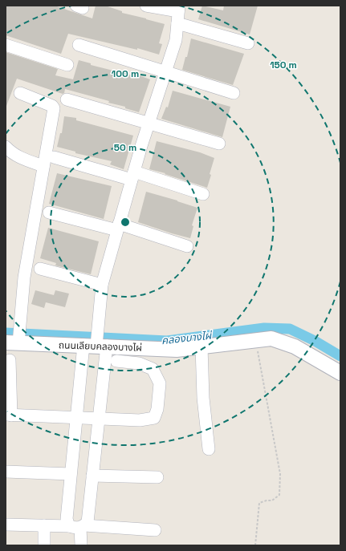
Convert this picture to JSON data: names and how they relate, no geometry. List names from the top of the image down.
{
  "streets": {
    "street": ["ถนนเลียบคลองบางไผ่"]
  },
  "water": ["คลองบางไผ่"],
  "rings": ["150 m", "100 m", "50 m"]
}
